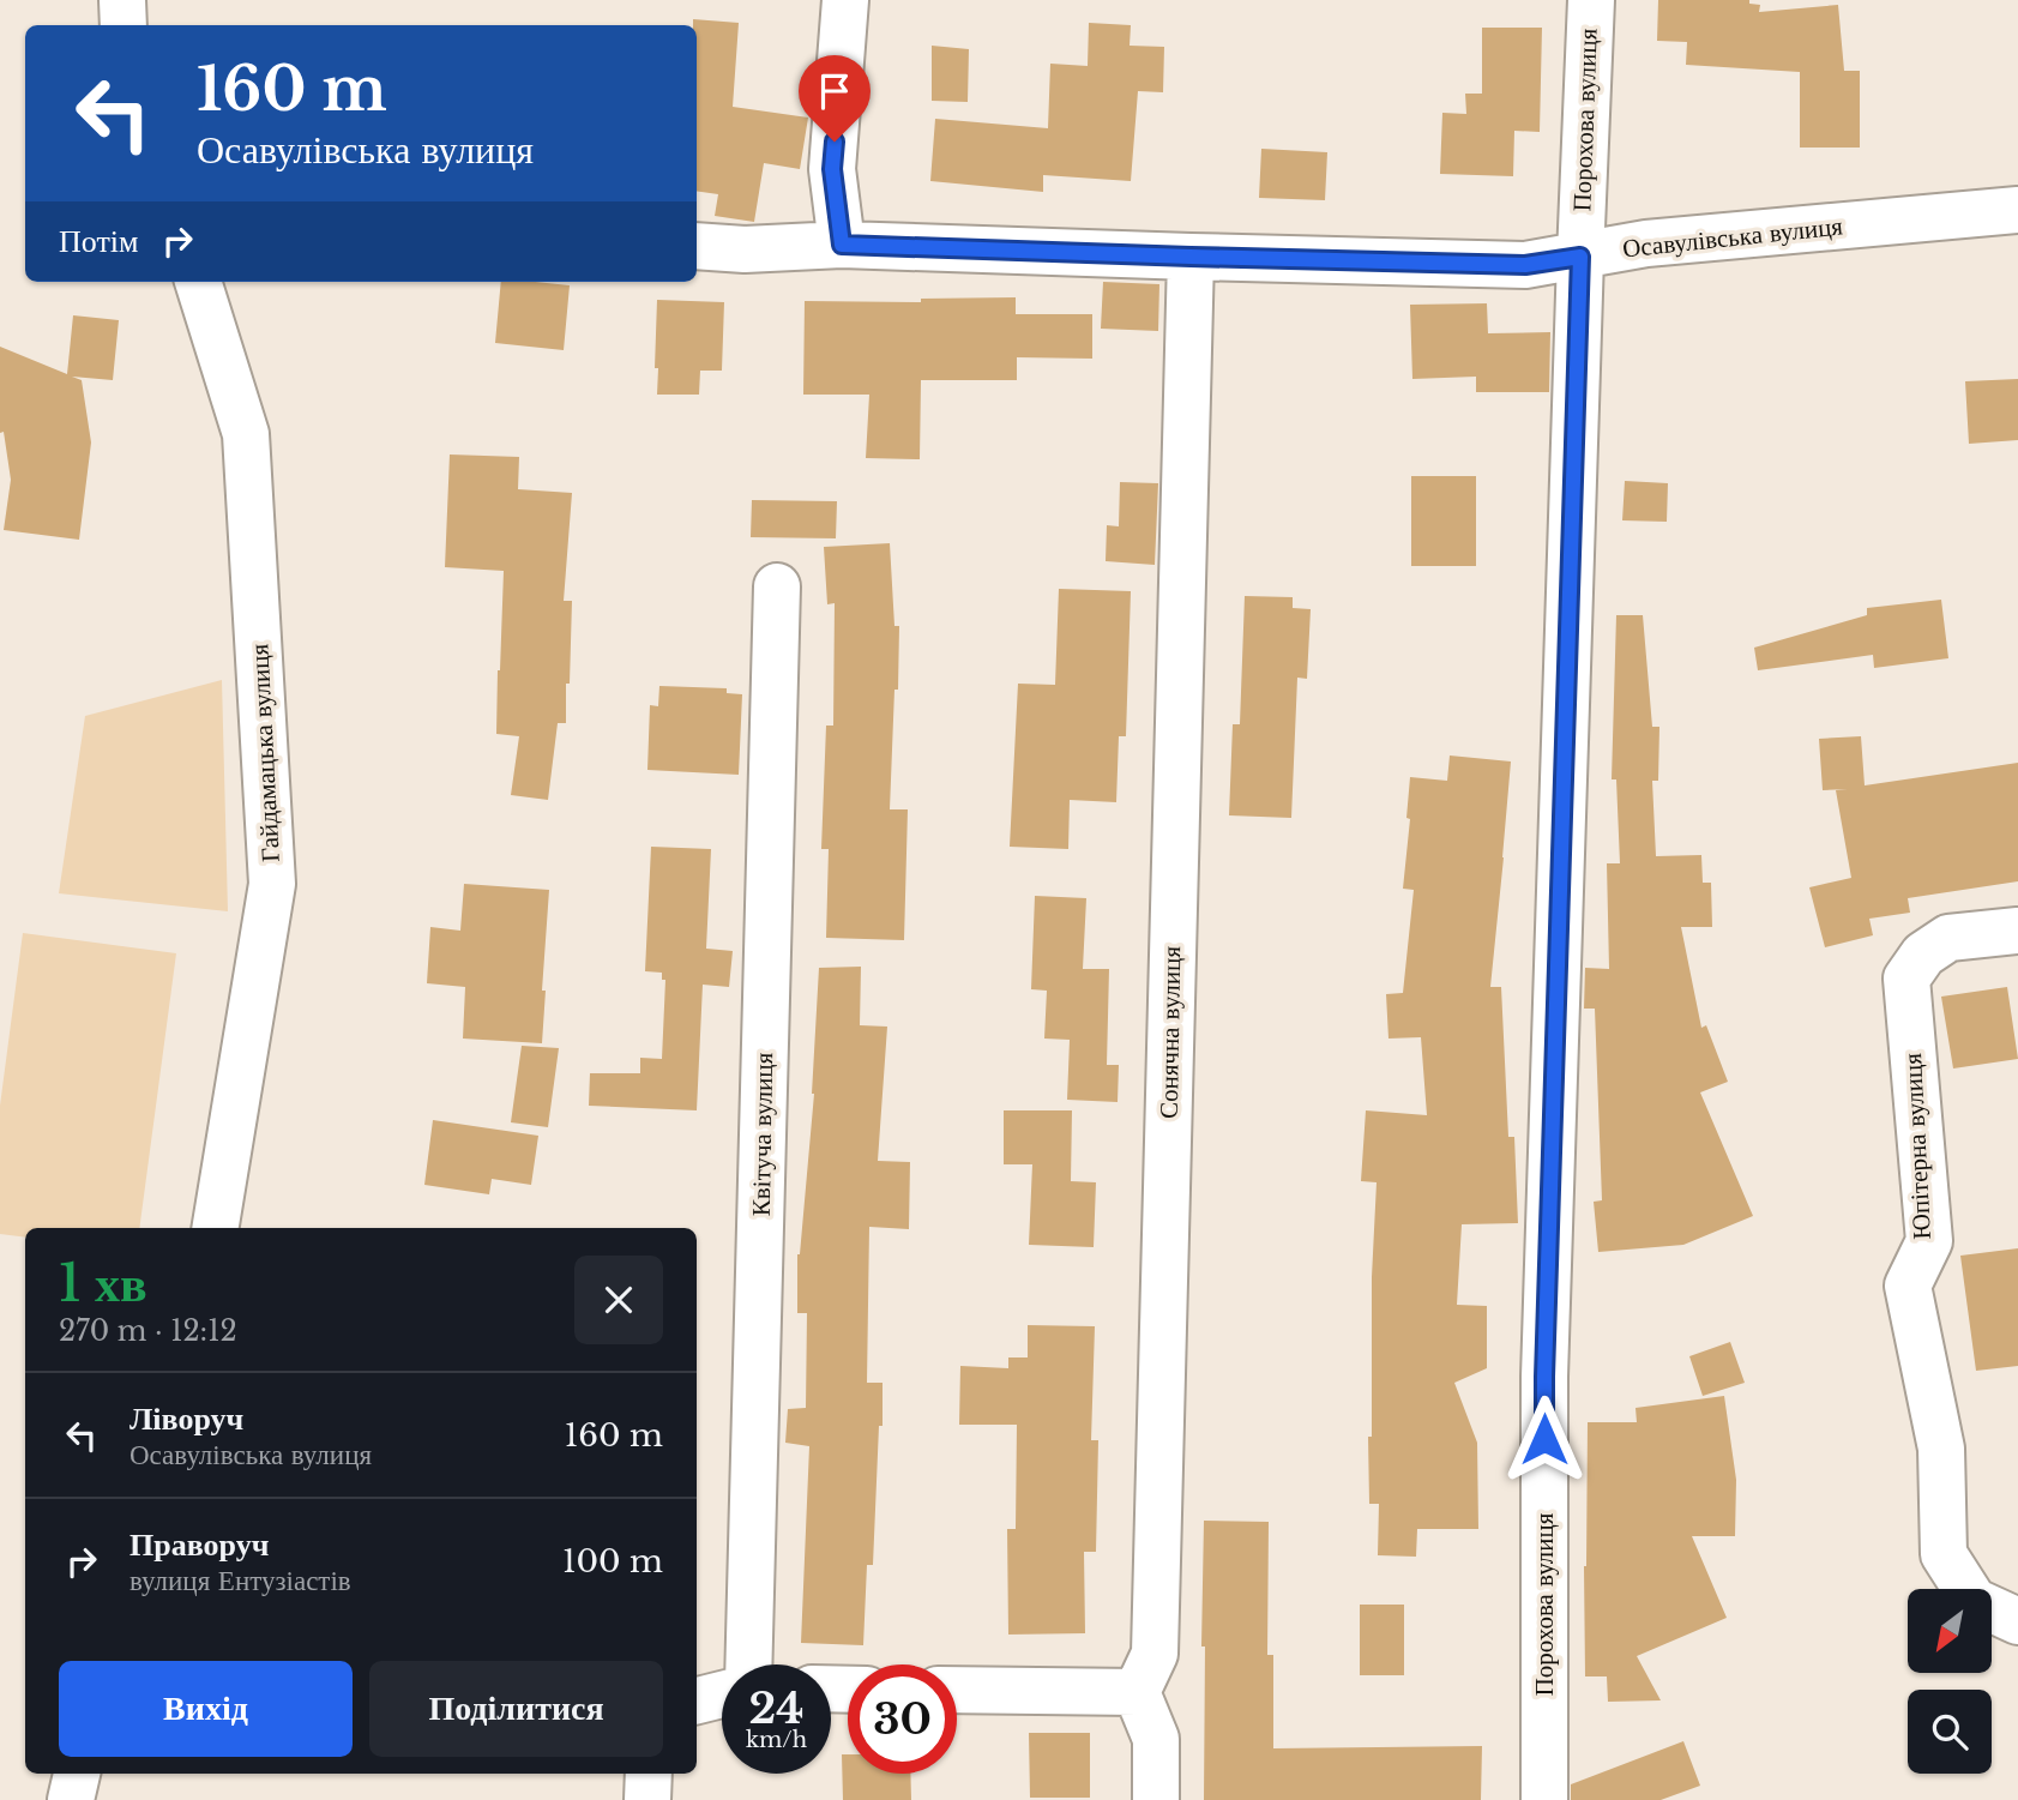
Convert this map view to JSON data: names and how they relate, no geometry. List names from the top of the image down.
{
  "streets": {
    "street": [
      "Порохова вулиця",
      "Осавулівська вулиця",
      "Гайдамацька вулиця",
      "Сонячна вулиця",
      "Квітуча вулиця",
      "Юпітерна вулиця"
    ]
  },
  "crossings": [
    ["Порохова вулиця", "Осавулівська вулиця"],
    ["Осавулівська вулиця", "Сонячна вулиця"]
  ],
  "north": "bottom left",
  "page": {
    "turn": ["160 m", "Осавулівська вулиця"],
    "then": "Потім",
    "heading": ["1 хв", "270 m · 12:12"],
    "list": [
      {
        "name": "Ліворуч",
        "note": "Осавулівська вулиця",
        "value": "160 m"
      },
      {
        "name": "Праворуч",
        "note": "вулиця Ентузіастів",
        "value": "100 m"
      }
    ],
    "buttons": ["Вихід", "Поділитися"],
    "speed": "24 km/h",
    "limit": "30"
  }
}
